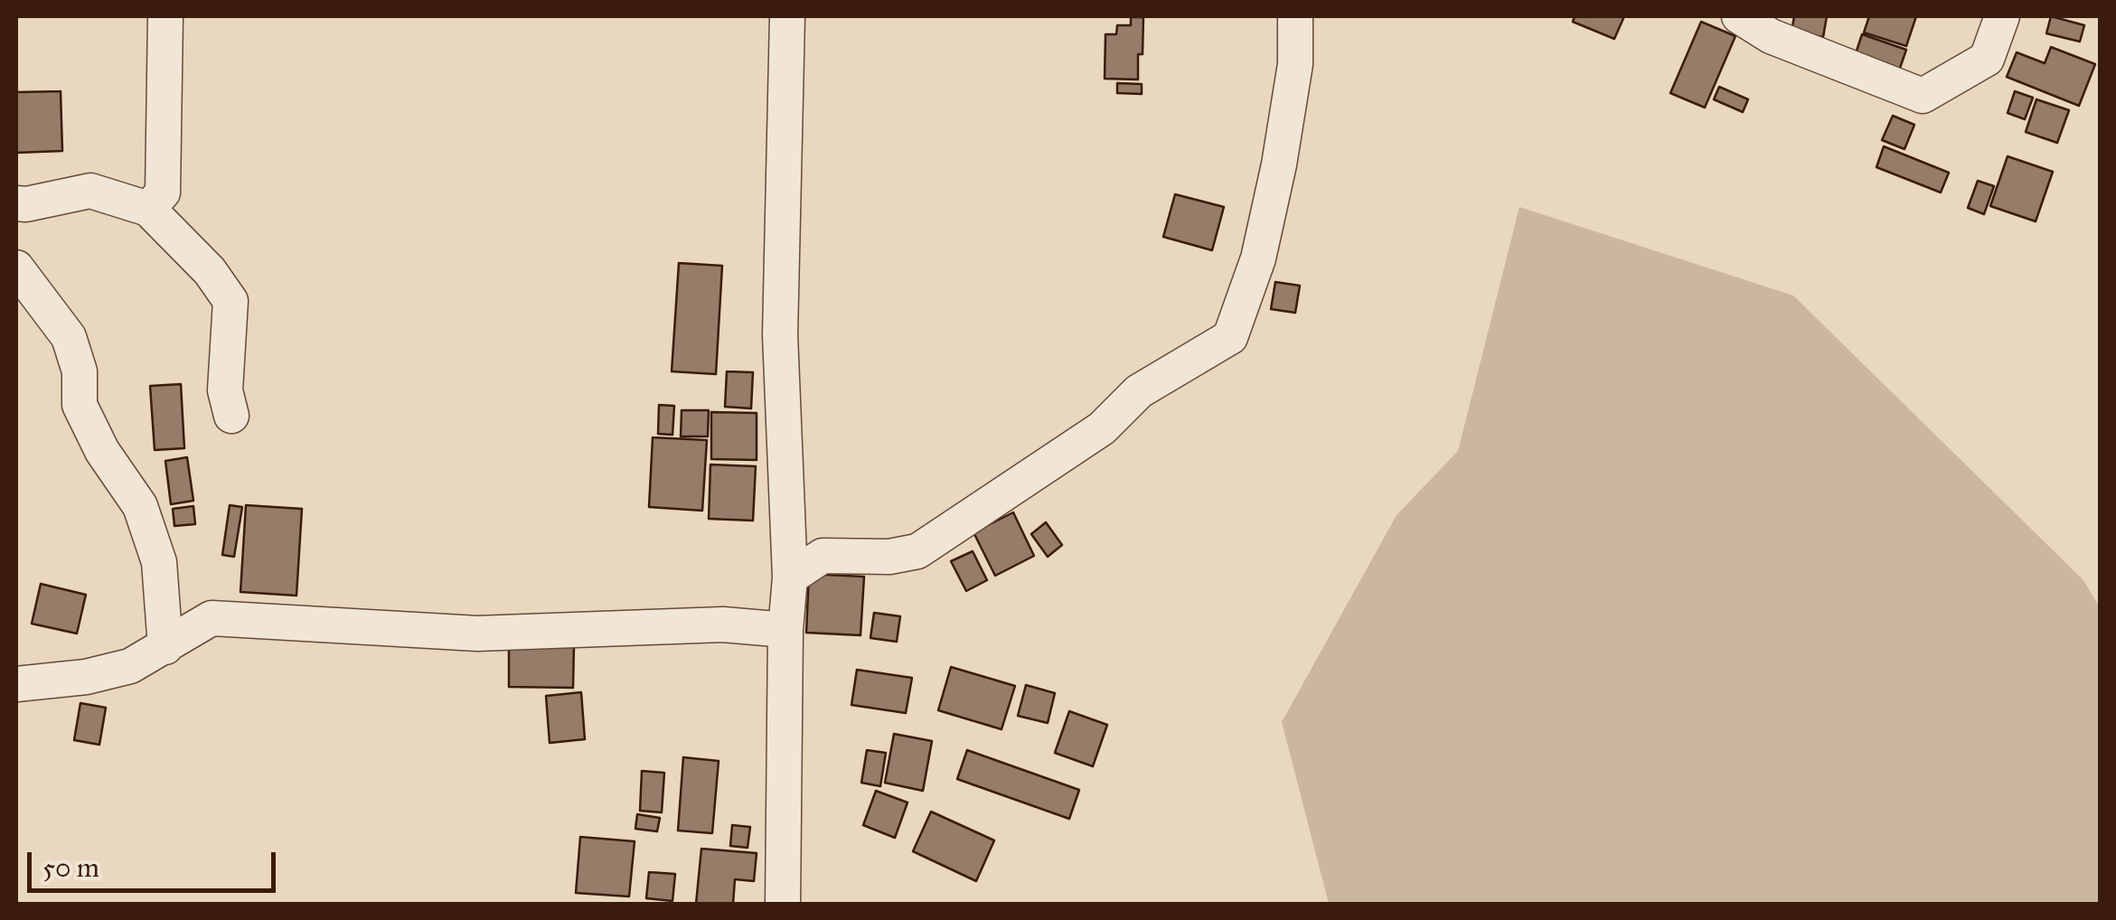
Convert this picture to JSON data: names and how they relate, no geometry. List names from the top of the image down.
{
  "scale_bar": "50 m"
}
